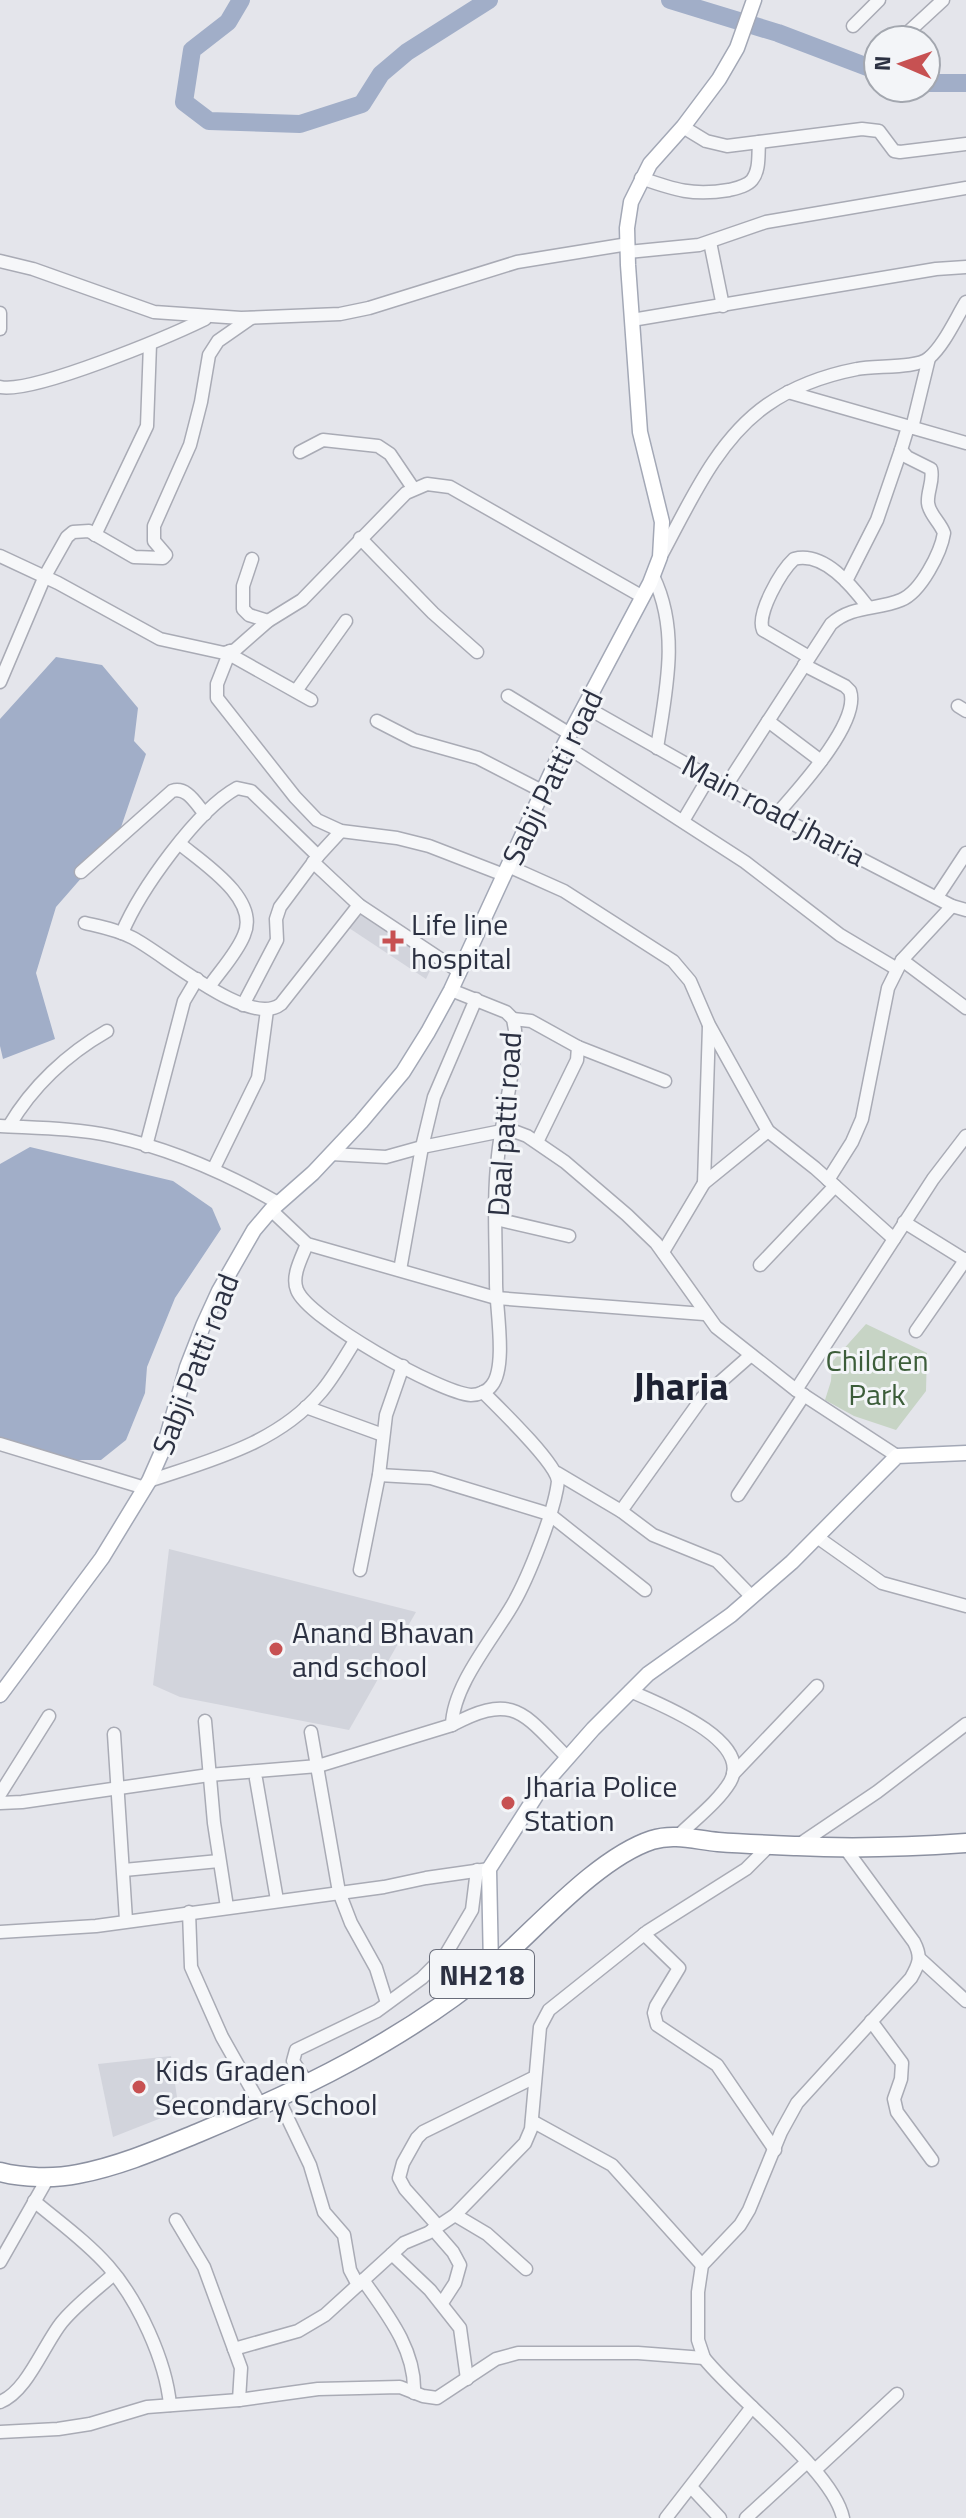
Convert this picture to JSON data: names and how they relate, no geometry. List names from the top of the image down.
{
  "streets": {
    "highway": ["NH218"],
    "main road": ["Sabji Patti road"],
    "street": ["Main road jharia", "Daal patti road"]
  },
  "crossings": [
    ["Sabji Patti road", "Main road jharia"],
    ["Sabji Patti road", "Daal patti road"]
  ],
  "districts": ["Jharia"],
  "parks": ["Children Park"],
  "places": {
    "health": ["Life line hospital"],
    "other": ["Anand Bhavan and school", "Jharia Police Station", "Kids Graden Secondary School"]
  },
  "north": "left"
}
